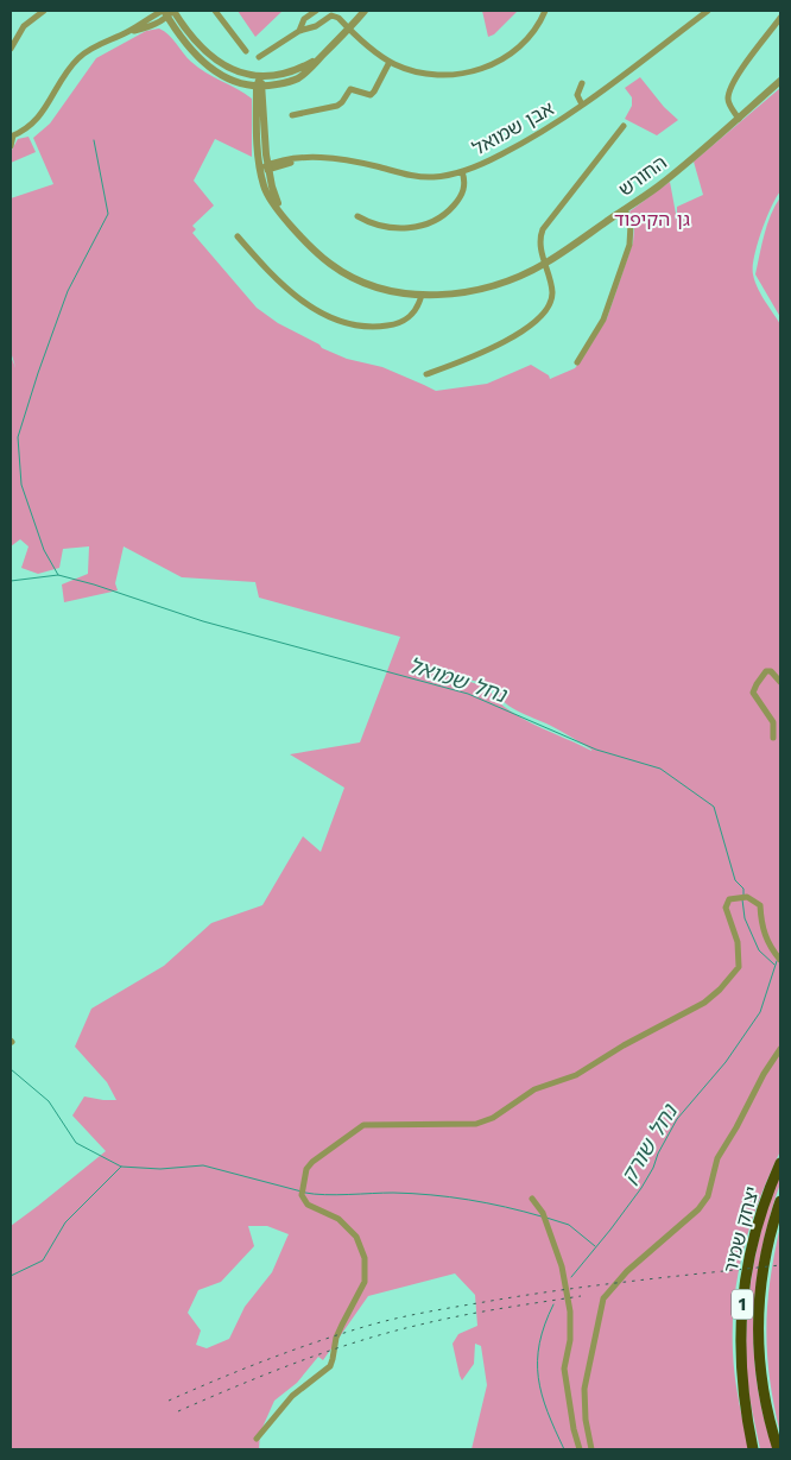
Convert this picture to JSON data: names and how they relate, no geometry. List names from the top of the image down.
{
  "streets": {
    "highway": ["יצחק שמיר", "1"],
    "street": ["אבן שמואל", "החורש"]
  },
  "crossings": [
    ["אבן שמואל", "החורש"]
  ],
  "water": ["נחל שמואל", "נחל שורק"],
  "parks": ["גן הקיפוד"]
}
